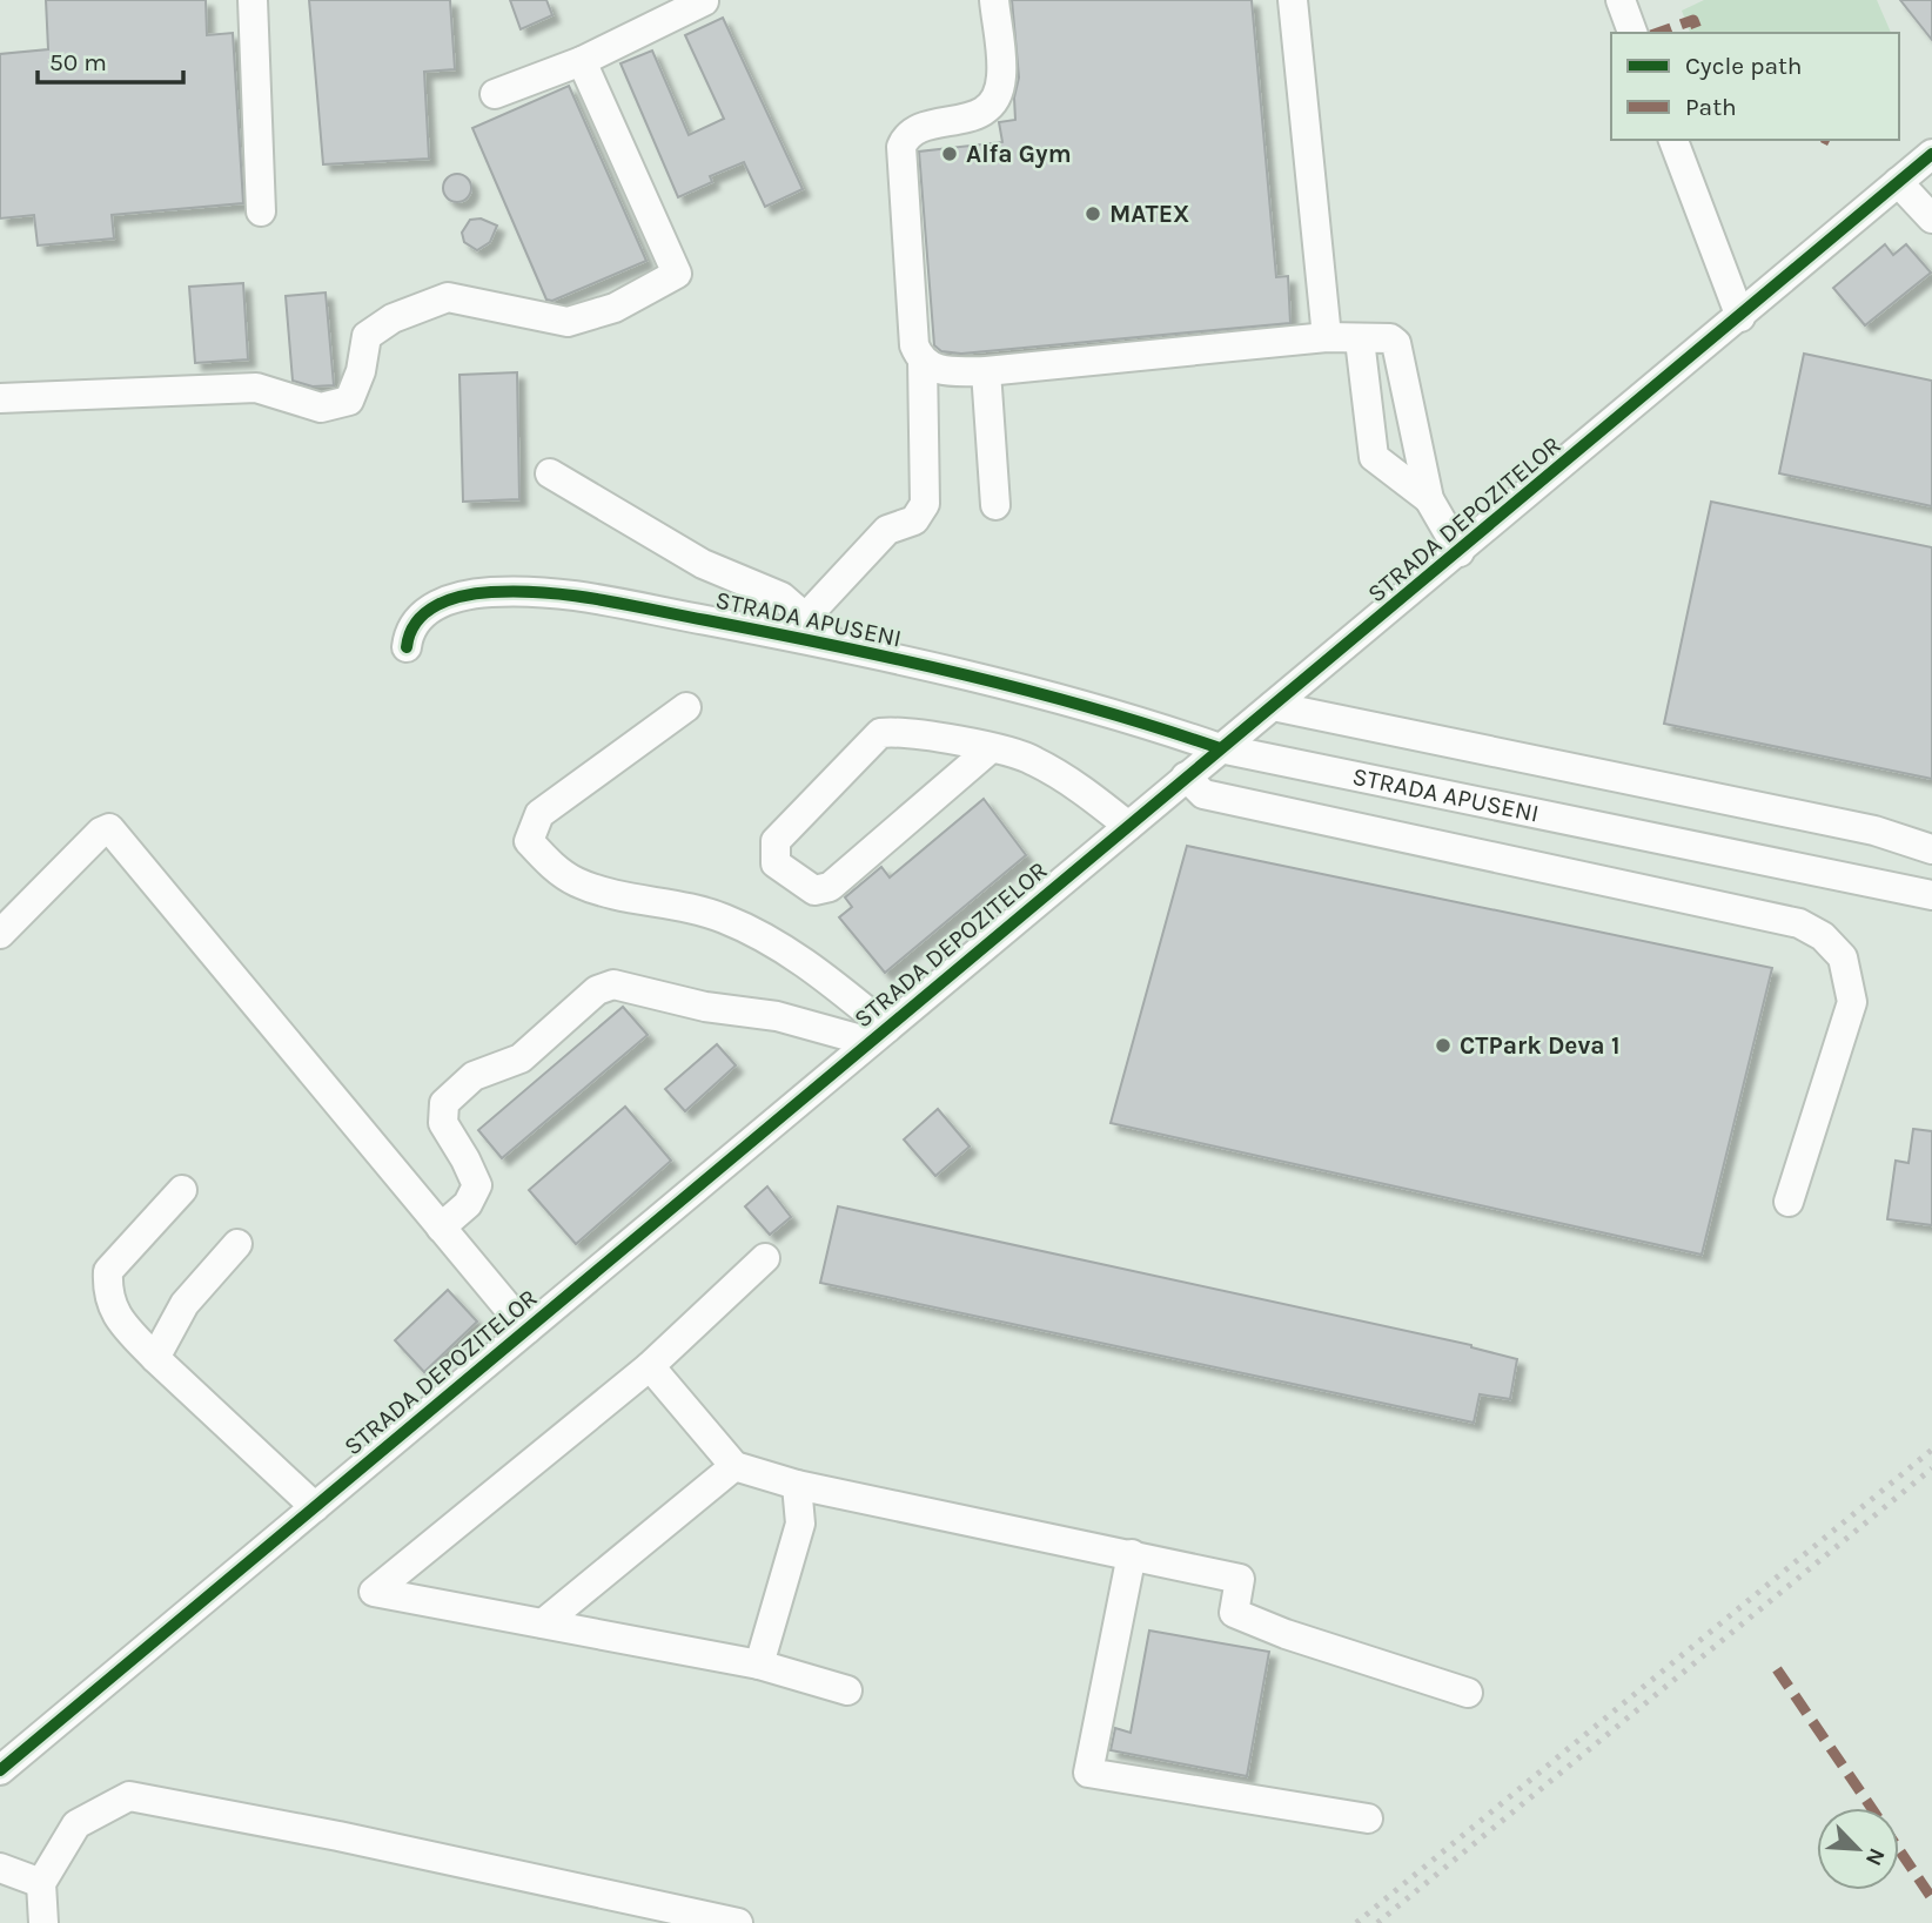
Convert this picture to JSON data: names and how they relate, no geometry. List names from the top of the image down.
{
  "streets": {
    "street": ["STRADA DEPOZITELOR", "STRADA APUSENI"]
  },
  "crossings": [
    ["STRADA DEPOZITELOR", "STRADA APUSENI"]
  ],
  "places": ["Alfa Gym", "MATEX", "CTPark Deva 1"],
  "legend": ["Cycle path", "Path"],
  "scale_bar": "50 m",
  "north": "bottom right"
}
